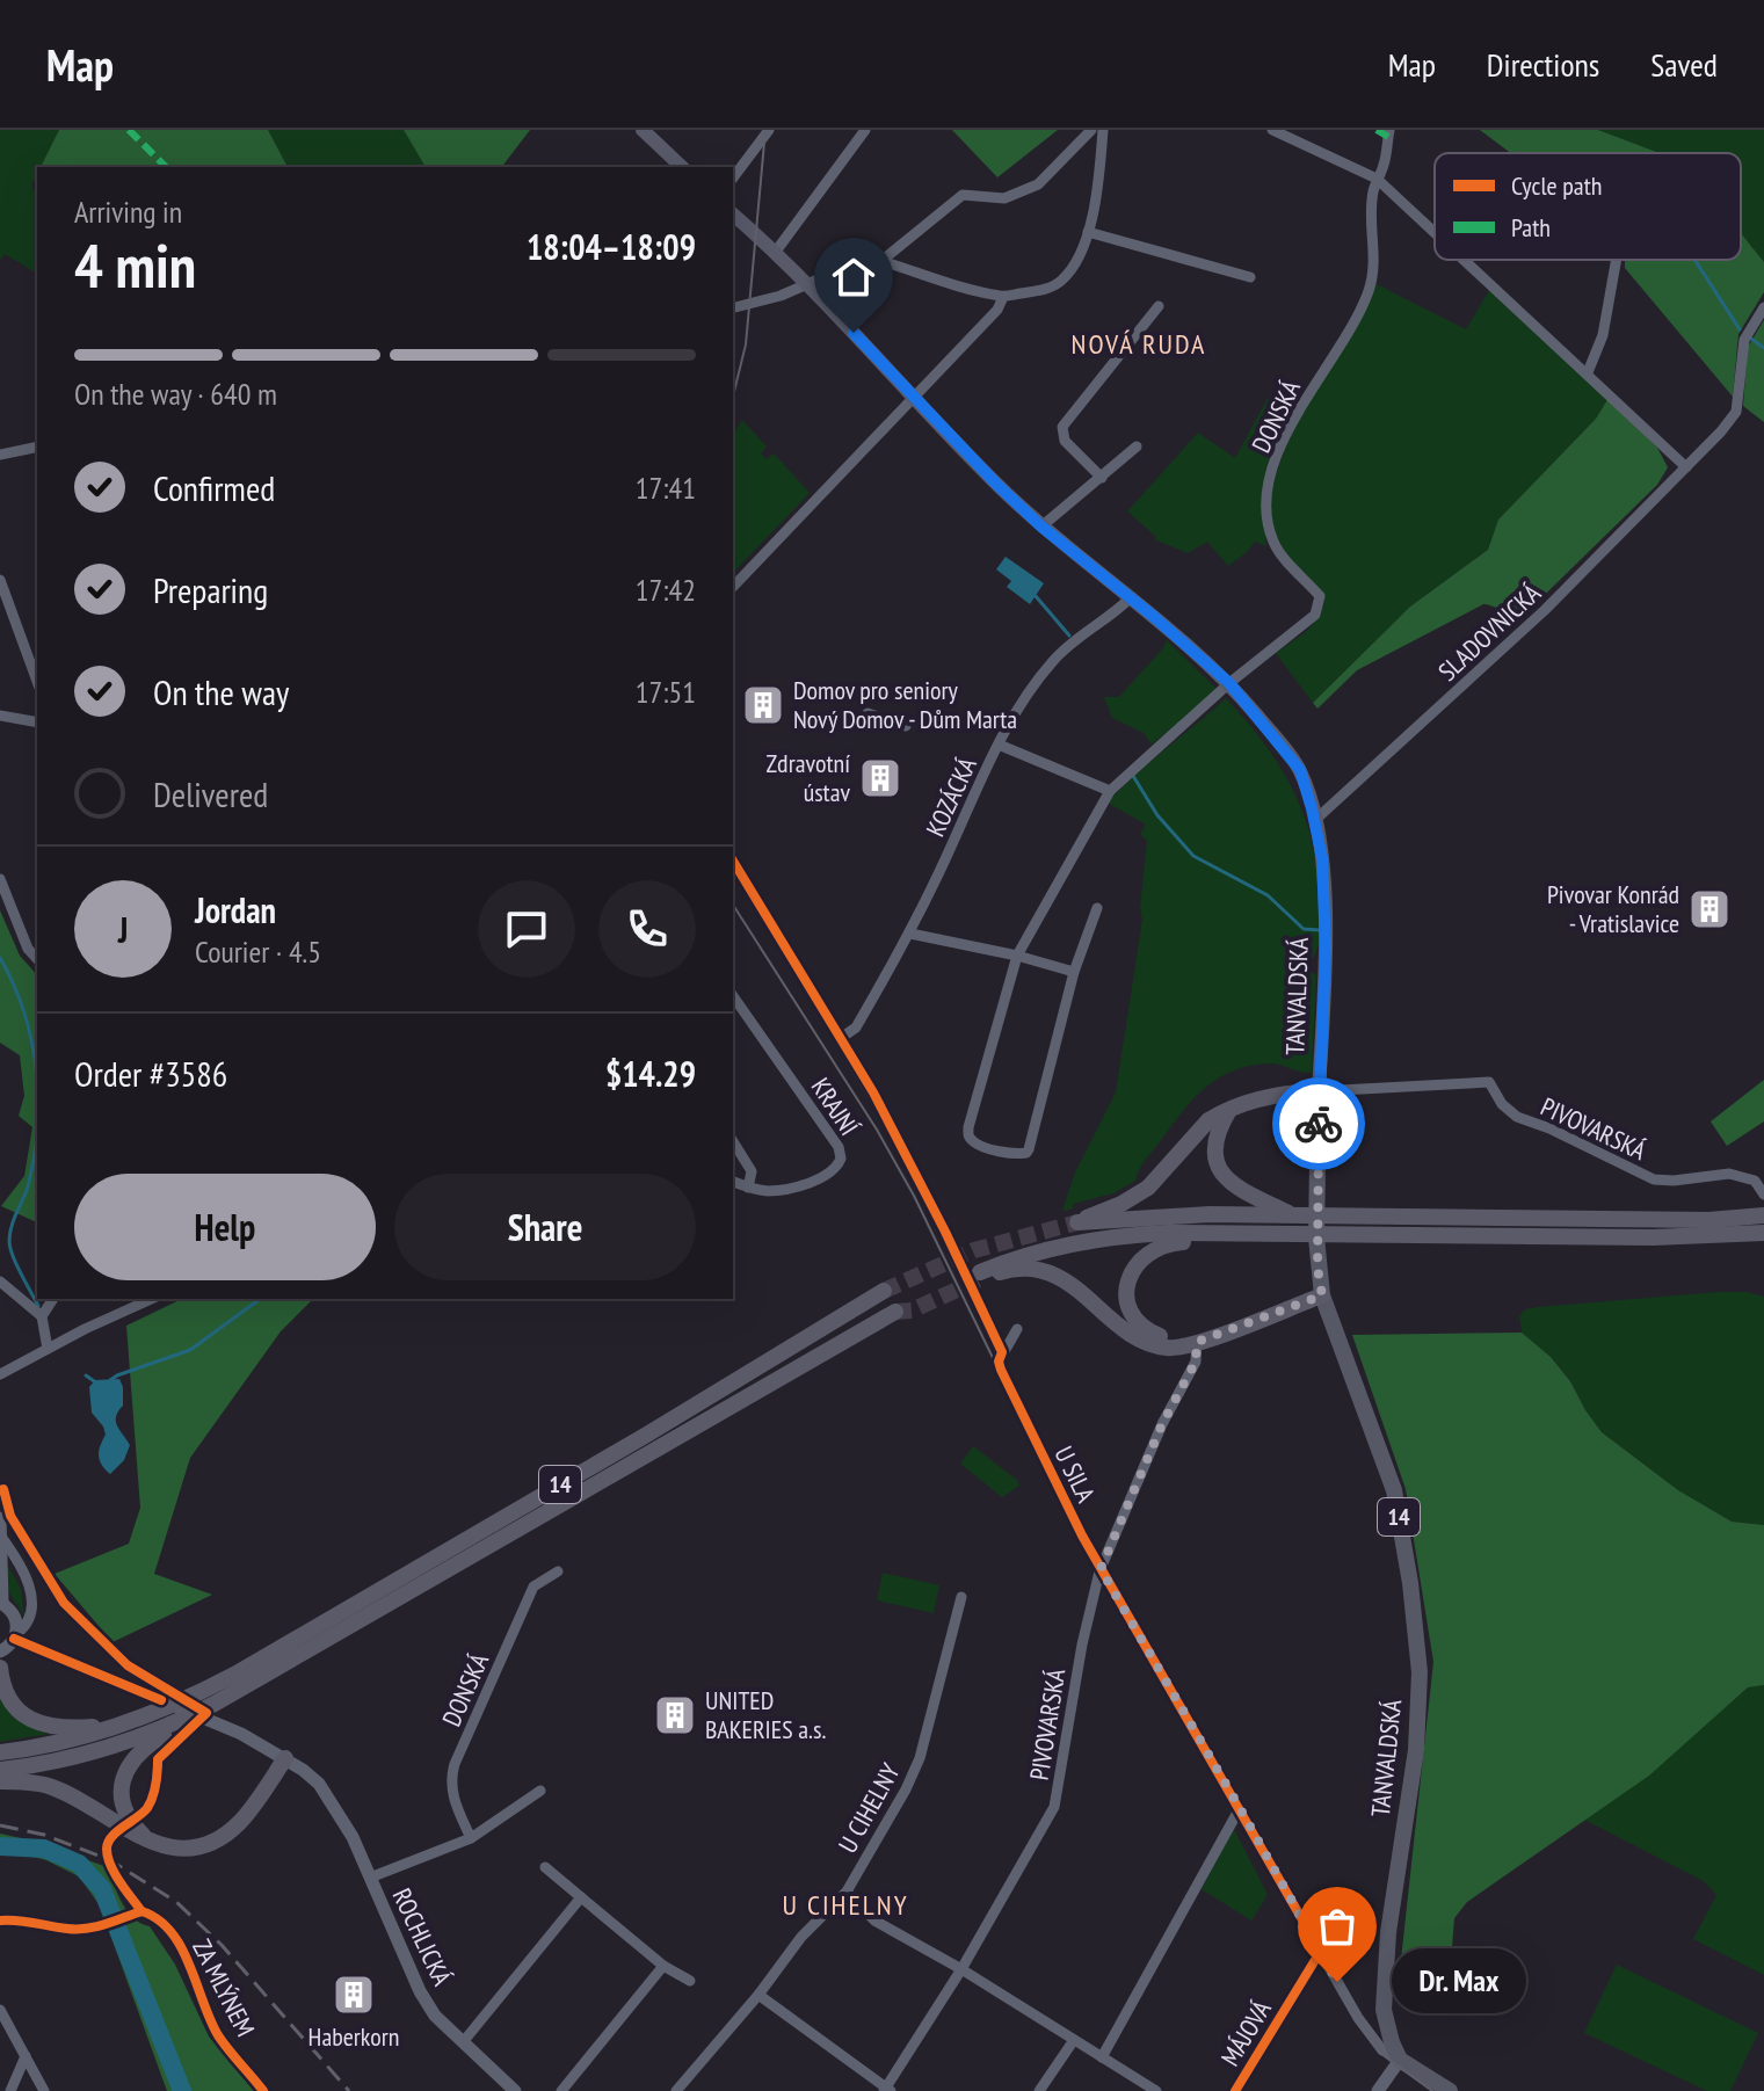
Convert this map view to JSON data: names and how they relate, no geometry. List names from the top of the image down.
{
  "streets": {
    "highway": ["14"],
    "main road": ["TANVALDSKÁ"],
    "street": [
      "DONSKÁ",
      "SLADOVNICKÁ",
      "KOZÁCKÁ",
      "KRAJNÍ",
      "PIVOVARSKÁ",
      "U SILA",
      "U CIHELNY",
      "ROCHLICKÁ",
      "ZA MLÝNEM",
      "MÁJOVÁ"
    ]
  },
  "crossings": [
    ["DONSKÁ", "TANVALDSKÁ"],
    ["DONSKÁ", "ROCHLICKÁ"],
    ["SLADOVNICKÁ", "TANVALDSKÁ"],
    ["KOZÁCKÁ", "TANVALDSKÁ"],
    ["TANVALDSKÁ", "PIVOVARSKÁ"],
    ["TANVALDSKÁ", "U SILA"],
    ["PIVOVARSKÁ", "U SILA"],
    ["U SILA", "MÁJOVÁ"]
  ],
  "districts": ["NOVÁ RUDA", "U CIHELNY"],
  "places": {
    "building": [
      "Domov pro seniory Nový Domov - Dům Marta",
      "Zdravotní ústav",
      "Pivovar Konrád - Vratislavice",
      "UNITED BAKERIES a.s.",
      "Haberkorn"
    ],
    "other": ["Dr. Max"]
  },
  "legend": ["Cycle path", "Path"],
  "page": {
    "header": "Map",
    "nav": ["Map", "Directions", "Saved"],
    "heading": ["4 min", "Arriving in", "18:04–18:09"],
    "panel": [
      "Jordan",
      "Courier · 4.5",
      "Order #3586",
      "$14.29"
    ],
    "bar": "On the way · 640 m",
    "list": [
      ["Confirmed", "17:41"],
      ["Preparing", "17:42"],
      ["On the way", "17:51"],
      "Delivered"
    ],
    "round": "J",
    "buttons": ["Help", "Share"],
    "bubble": "Dr. Max"
  }
}
